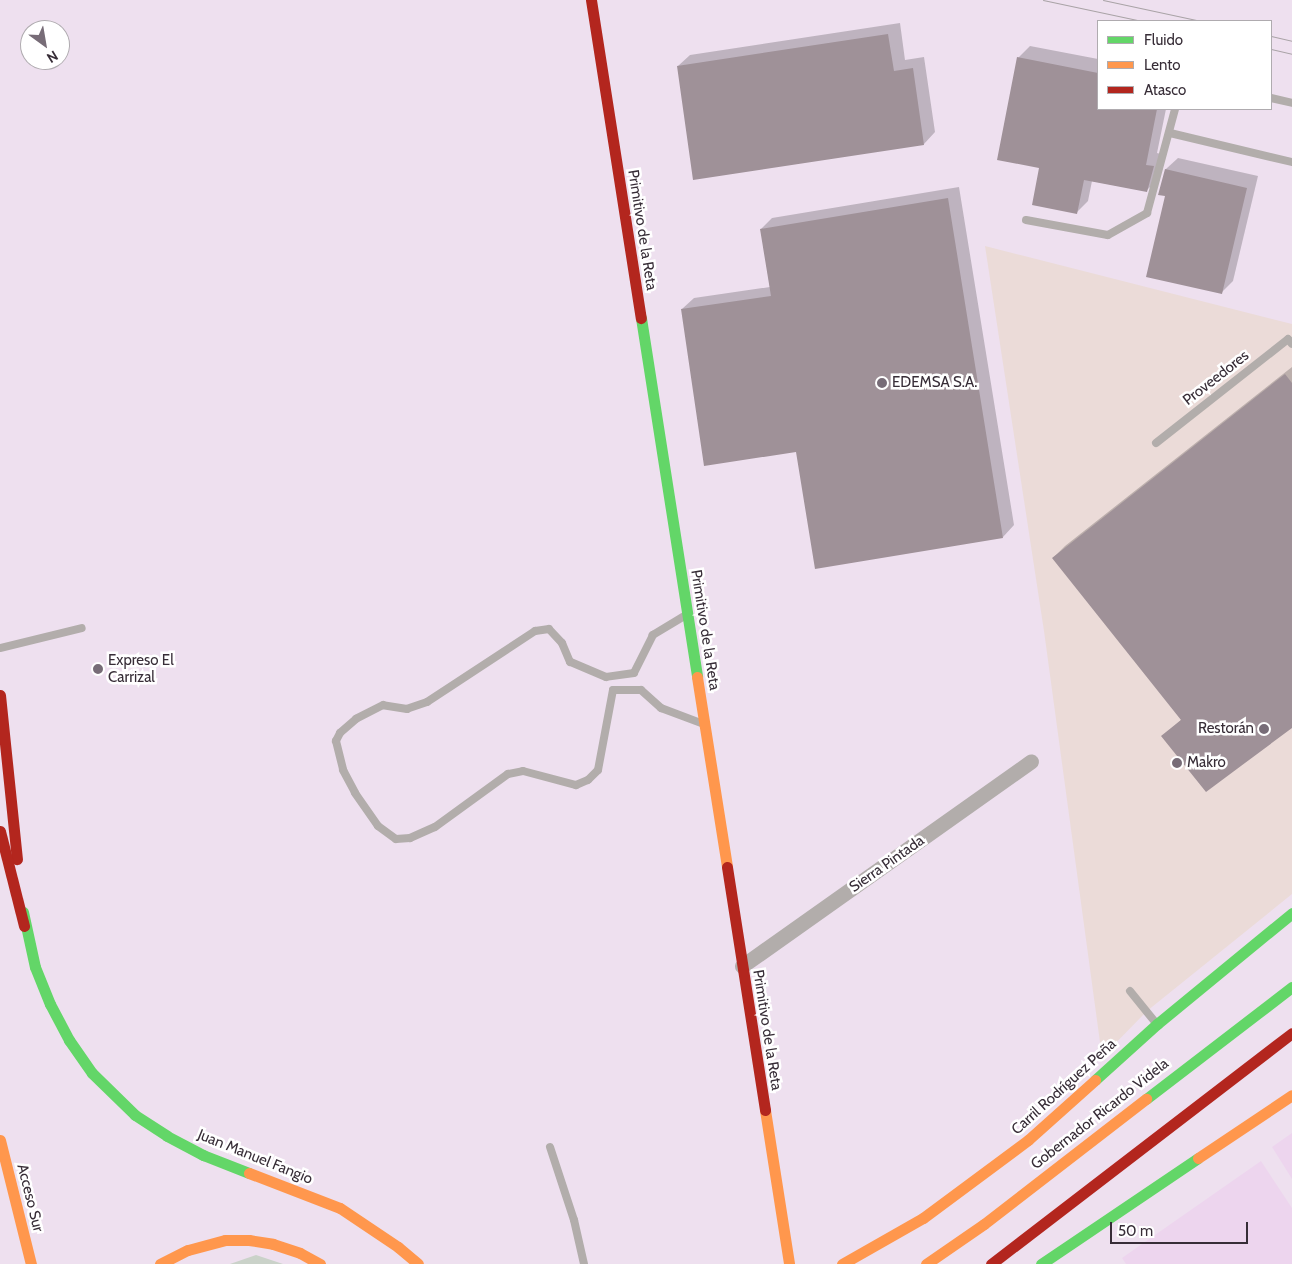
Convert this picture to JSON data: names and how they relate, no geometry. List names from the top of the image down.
{
  "streets": {
    "main road": [
      "Primitivo de la Reta",
      "Carril Rodríguez Peña",
      "Gobernador Ricardo Videla",
      "Juan Manuel Fangio",
      "Acceso Sur"
    ],
    "street": ["Sierra Pintada"],
    "lane": ["Proveedores"]
  },
  "crossings": [
    ["Primitivo de la Reta", "Sierra Pintada"]
  ],
  "places": [
    "EDEMSA S.A.",
    "Expreso El Carrizal",
    "Restorán",
    "Makro"
  ],
  "legend": ["Fluido", "Lento", "Atasco"],
  "scale_bar": "50 m",
  "north": "bottom right"
}
